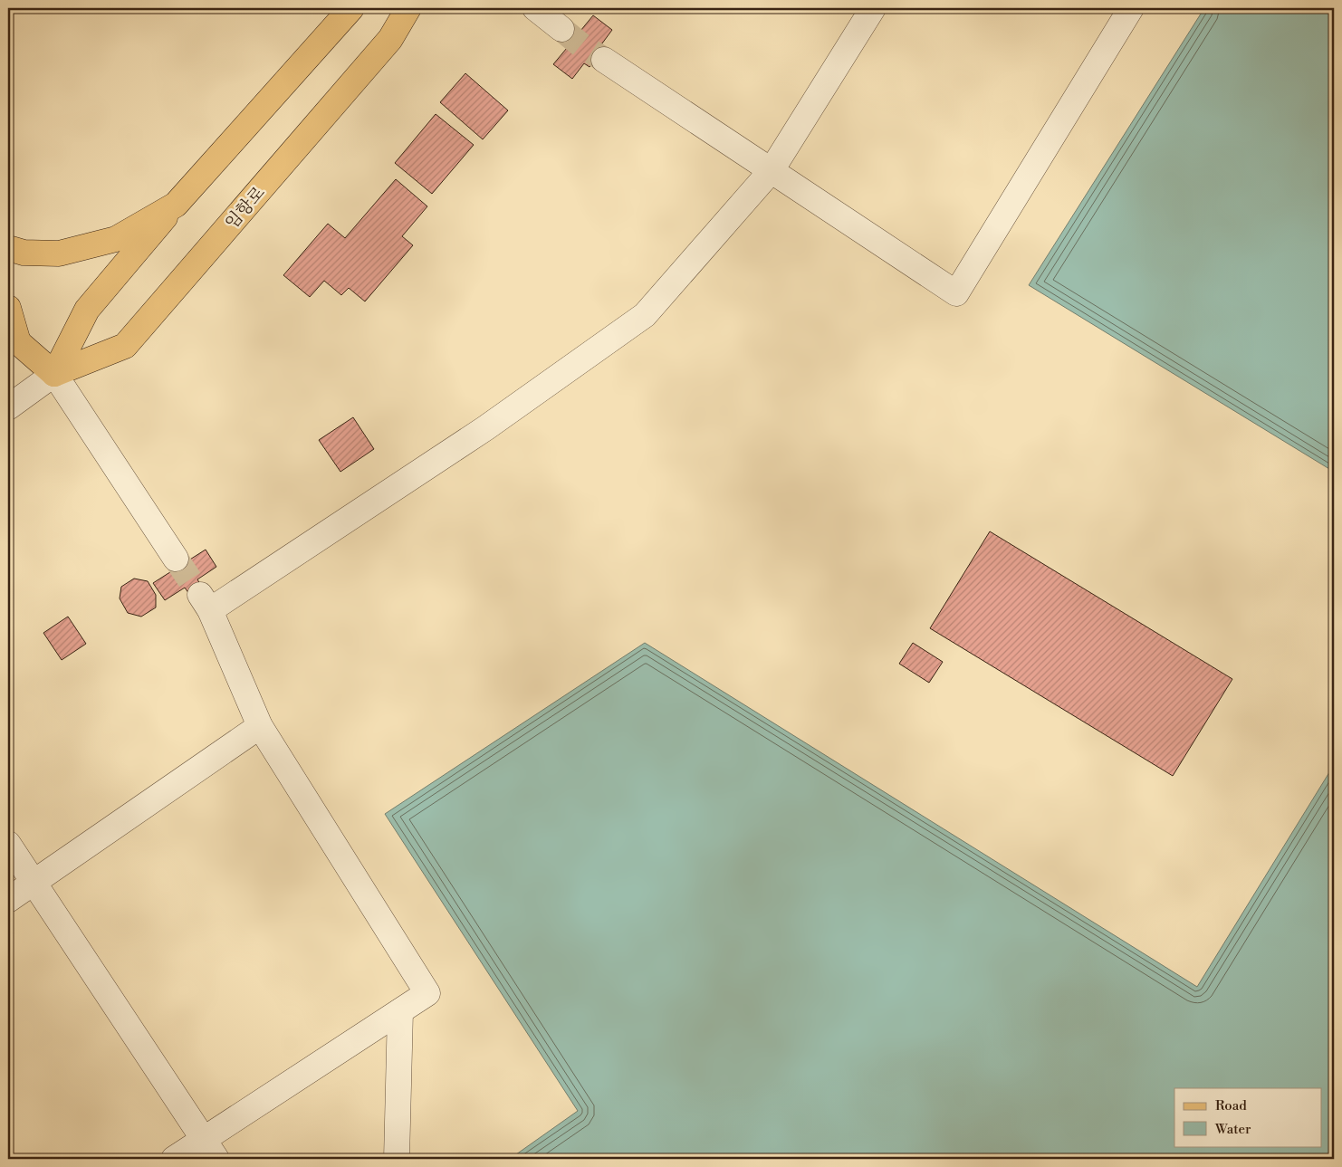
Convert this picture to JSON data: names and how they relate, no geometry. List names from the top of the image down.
{
  "streets": {
    "main road": ["임항로"]
  },
  "legend": ["Road", "Water"]
}
